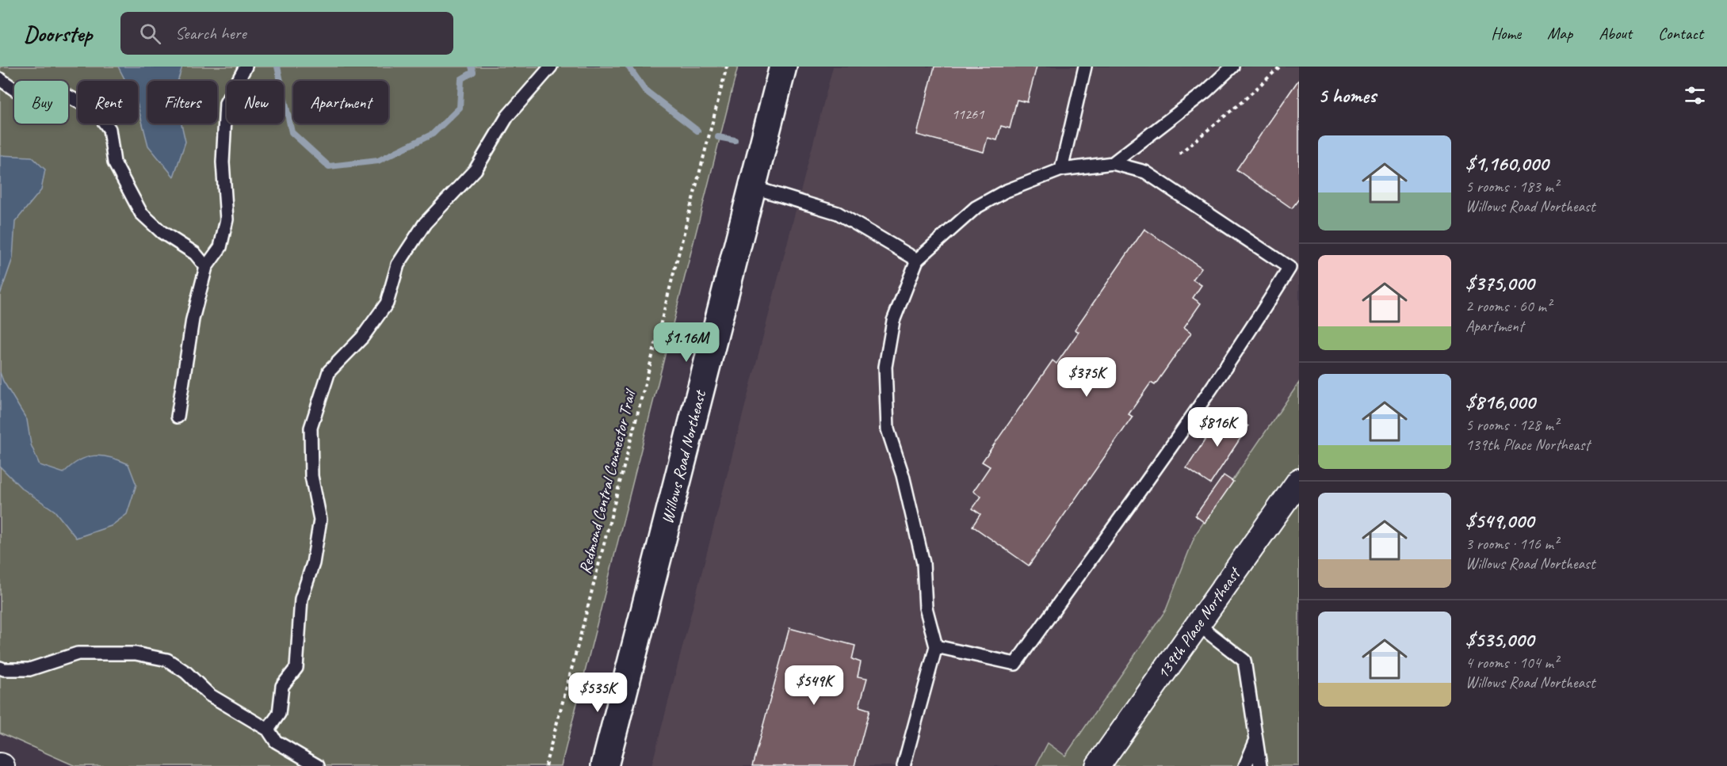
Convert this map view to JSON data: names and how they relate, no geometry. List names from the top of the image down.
{
  "streets": {
    "main road": ["Willows Road Northeast"],
    "street": ["139th Place Northeast"],
    "path": ["Redmond Central Connector Trail"]
  },
  "house_numbers": ["11261"],
  "page": {
    "header": "Doorstep",
    "search": "Search here",
    "nav": [
      "Home",
      "Map",
      "About",
      "Contact"
    ],
    "heading": "5 homes",
    "chip": [
      "Buy",
      "Rent",
      "Filters",
      "New",
      "Apartment"
    ],
    "list": [
      {
        "name": "$1,160,000",
        "note": "5 rooms · 183 m² · Willows Road Northeast"
      },
      {
        "name": "$375,000",
        "note": "2 rooms · 60 m² · Apartment"
      },
      {
        "name": "$816,000",
        "note": "5 rooms · 128 m² · 139th Place Northeast"
      },
      {
        "name": "$549,000",
        "note": "3 rooms · 116 m² · Willows Road Northeast"
      },
      {
        "name": "$535,000",
        "note": "4 rooms · 104 m² · Willows Road Northeast"
      }
    ],
    "price": [
      "$1.16M",
      "$375K",
      "$816K",
      "$549K",
      "$535K"
    ]
  }
}
